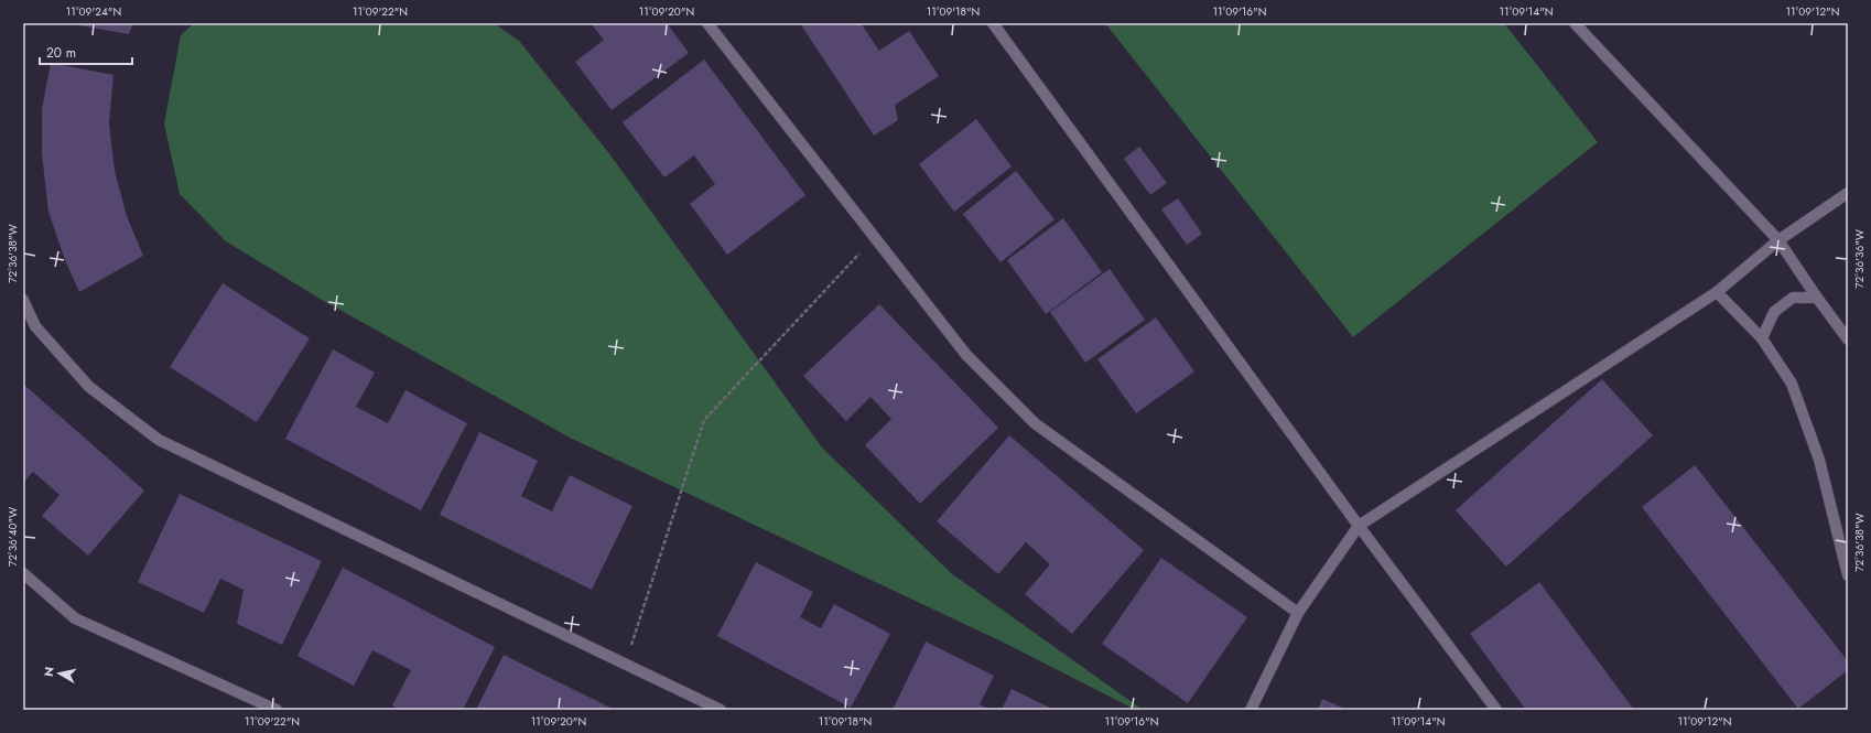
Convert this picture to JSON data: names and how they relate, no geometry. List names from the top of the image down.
{
  "scale_bar": "20 m",
  "north": "left",
  "coordinates": [
    "11°09'24\"N",
    "11°09'22\"N",
    "11°09'20\"N",
    "11°09'18\"N",
    "11°09'16\"N",
    "11°09'14\"N",
    "11°09'12\"N",
    "72°36'38\"W",
    "72°36'36\"W",
    "72°36'40\"W"
  ]
}
